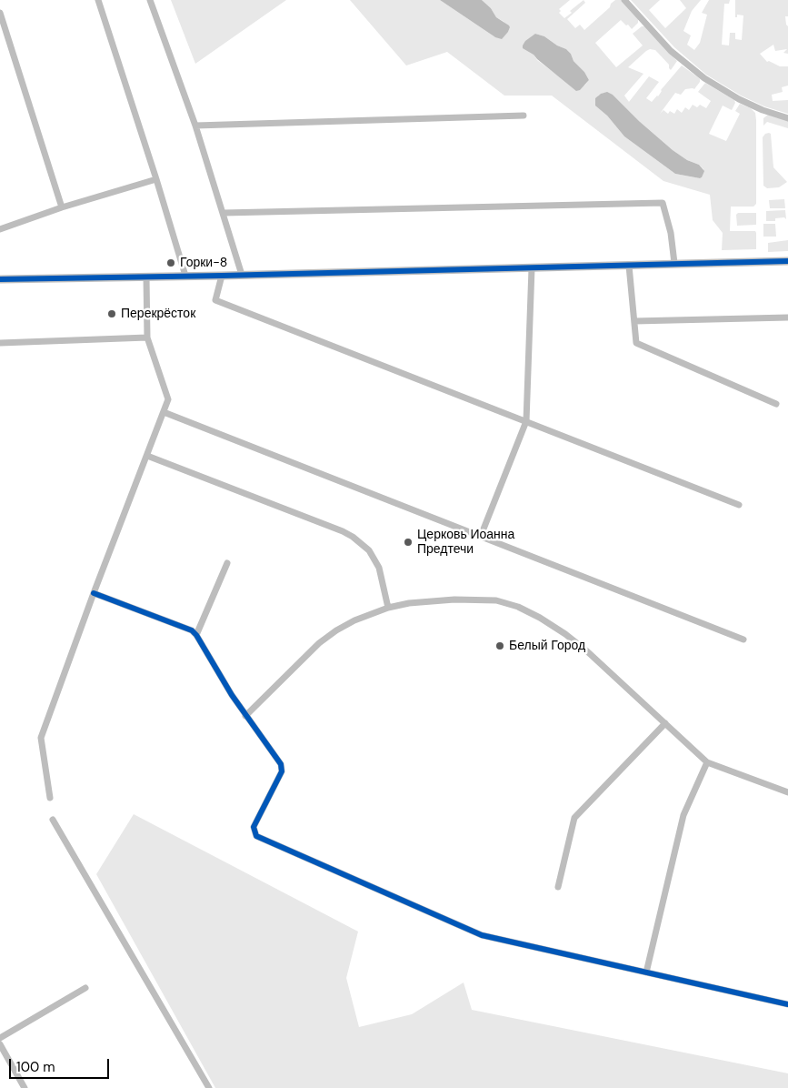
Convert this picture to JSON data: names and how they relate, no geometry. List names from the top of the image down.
{
  "places": [
    "Горки-8",
    "Перекрёсток",
    "Церковь Иоанна Предтечи",
    "Белый Город"
  ],
  "scale_bar": "100 m"
}
